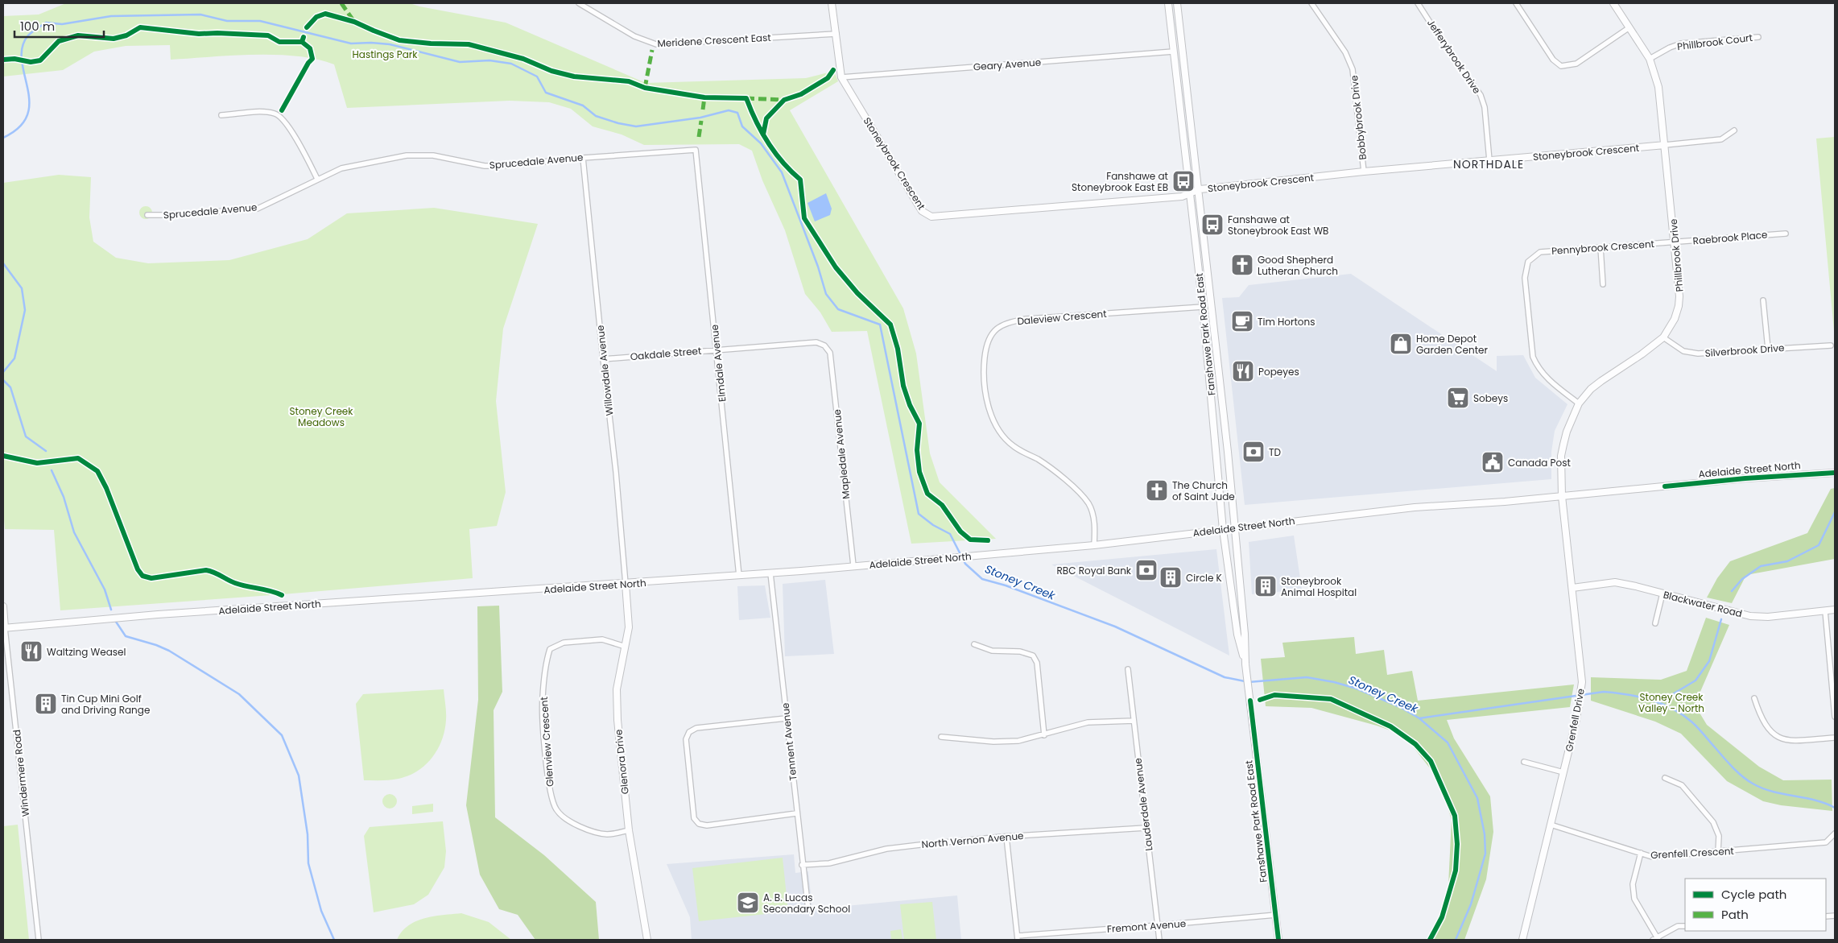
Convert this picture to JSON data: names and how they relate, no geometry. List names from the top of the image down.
{
  "streets": {
    "main road": [
      "Stoneybrook Crescent",
      "Phillbrook Drive",
      "Fanshawe Park Road East",
      "Adelaide Street North",
      "Blackwater Road",
      "Grenfell Drive",
      "Glenora Drive",
      "Windermere Road"
    ],
    "street": [
      "Meridene Crescent East",
      "Phillbrook Court",
      "Jefferybrook Drive",
      "Geary Avenue",
      "Bobbybrook Drive",
      "Sprucedale Avenue",
      "Raebrook Place",
      "Pennybrook Crescent",
      "Daleview Crescent",
      "Silverbrook Drive",
      "Oakdale Street",
      "Elmdale Avenue",
      "Willowdale Avenue",
      "Mapledale Avenue",
      "Glenview Crescent",
      "Tennent Avenue",
      "Lauderdale Avenue",
      "North Vernon Avenue",
      "Grenfell Crescent",
      "Fremont Avenue"
    ]
  },
  "crossings": [
    ["Meridene Crescent East", "Stoneybrook Crescent"],
    ["Phillbrook Court", "Phillbrook Drive"],
    ["Jefferybrook Drive", "Stoneybrook Crescent"],
    ["Geary Avenue", "Stoneybrook Crescent"],
    ["Geary Avenue", "Fanshawe Park Road East"],
    ["Bobbybrook Drive", "Stoneybrook Crescent"],
    ["Stoneybrook Crescent", "Phillbrook Drive"],
    ["Stoneybrook Crescent", "Fanshawe Park Road East"],
    ["Sprucedale Avenue", "Elmdale Avenue"],
    ["Sprucedale Avenue", "Willowdale Avenue"],
    ["Raebrook Place", "Pennybrook Crescent"],
    ["Raebrook Place", "Phillbrook Drive"],
    ["Pennybrook Crescent", "Phillbrook Drive"],
    ["Phillbrook Drive", "Silverbrook Drive"],
    ["Phillbrook Drive", "Adelaide Street North"],
    ["Phillbrook Drive", "Grenfell Drive"],
    ["Daleview Crescent", "Fanshawe Park Road East"],
    ["Daleview Crescent", "Adelaide Street North"],
    ["Fanshawe Park Road East", "Adelaide Street North"],
    ["Fanshawe Park Road East", "Fremont Avenue"],
    ["Oakdale Street", "Elmdale Avenue"],
    ["Oakdale Street", "Willowdale Avenue"],
    ["Oakdale Street", "Mapledale Avenue"],
    ["Elmdale Avenue", "Adelaide Street North"],
    ["Willowdale Avenue", "Adelaide Street North"],
    ["Willowdale Avenue", "Glenora Drive"],
    ["Mapledale Avenue", "Adelaide Street North"],
    ["Adelaide Street North", "Grenfell Drive"],
    ["Adelaide Street North", "Tennent Avenue"],
    ["Adelaide Street North", "Glenora Drive"],
    ["Adelaide Street North", "Windermere Road"],
    ["Blackwater Road", "Grenfell Drive"],
    ["Grenfell Drive", "Grenfell Crescent"],
    ["Glenview Crescent", "Glenora Drive"],
    ["Tennent Avenue", "North Vernon Avenue"],
    ["Lauderdale Avenue", "North Vernon Avenue"],
    ["Lauderdale Avenue", "Fremont Avenue"]
  ],
  "districts": ["NORTHDALE"],
  "water": ["Stoney Creek"],
  "parks": ["Hastings Park", "Stoney Creek Meadows", "Stoney Creek Valley - North"],
  "places": {
    "bus stop": ["Fanshawe at Stoneybrook East EB", "Fanshawe at Stoneybrook East WB"],
    "church": ["Good Shepherd Lutheran Church", "The Church of Saint Jude"],
    "cafe": ["Tim Hortons"],
    "shop": ["Home Depot Garden Center"],
    "restaurant": ["Popeyes", "Waltzing Weasel"],
    "supermarket": ["Sobeys"],
    "bank": ["TD", "RBC Royal Bank"],
    "public building": ["Canada Post"],
    "building": ["Circle K", "Stoneybrook Animal Hospital", "Tin Cup Mini Golf and Driving Range"],
    "school or university": ["A. B. Lucas Secondary School"]
  },
  "legend": ["Cycle path", "Path"],
  "scale_bar": "100 m"
}
